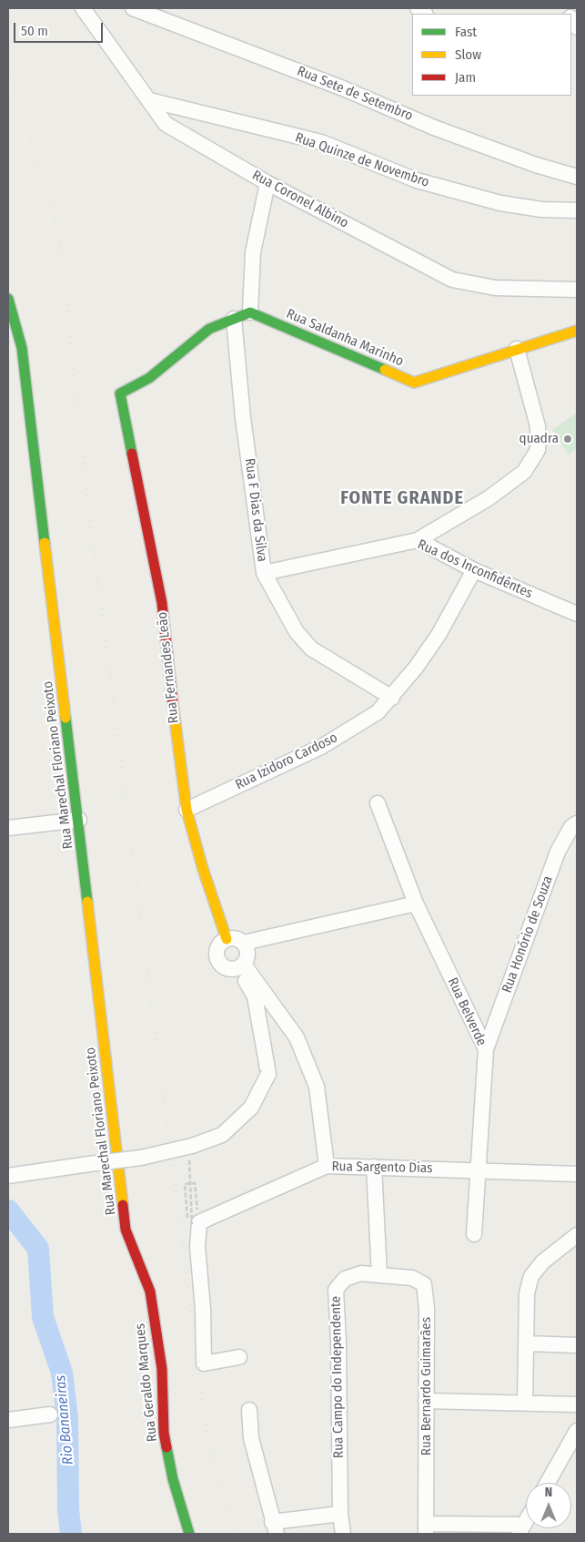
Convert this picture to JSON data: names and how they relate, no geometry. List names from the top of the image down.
{
  "streets": {
    "street": [
      "Rua Sete de Setembro",
      "Rua Quinze de Novembro",
      "Rua Coronel Albino",
      "Rua Saldanha Marinho",
      "Rua F Dias da Silva",
      "Rua dos Inconfidêntes",
      "Rua Fernandes Leão",
      "Rua Izidoro Cardoso",
      "Rua Marechal Floriano Peixoto",
      "Rua Honório de Souza",
      "Rua Belverde",
      "Rua Sargento Dias",
      "Rua Campo do Independente",
      "Rua Geraldo Marques",
      "Rua Bernardo Guimarães"
    ]
  },
  "crossings": [
    ["Rua Quinze de Novembro", "Rua Coronel Albino"],
    ["Rua F Dias da Silva", "Rua dos Inconfidêntes"],
    ["Rua F Dias da Silva", "Rua Fernandes Leão"],
    ["Rua F Dias da Silva", "Rua Izidoro Cardoso"],
    ["Rua dos Inconfidêntes", "Rua Izidoro Cardoso"],
    ["Rua Fernandes Leão", "Rua Izidoro Cardoso"],
    ["Rua Marechal Floriano Peixoto", "Rua Geraldo Marques"],
    ["Rua Honório de Souza", "Rua Belverde"],
    ["Rua Belverde", "Rua Sargento Dias"],
    ["Rua Campo do Independente", "Rua Bernardo Guimarães"]
  ],
  "districts": ["FONTE GRANDE"],
  "water": ["Rio Bananeiras"],
  "places": ["quadra"],
  "legend": ["Fast", "Slow", "Jam"],
  "scale_bar": "50 m",
  "north": "top"
}
